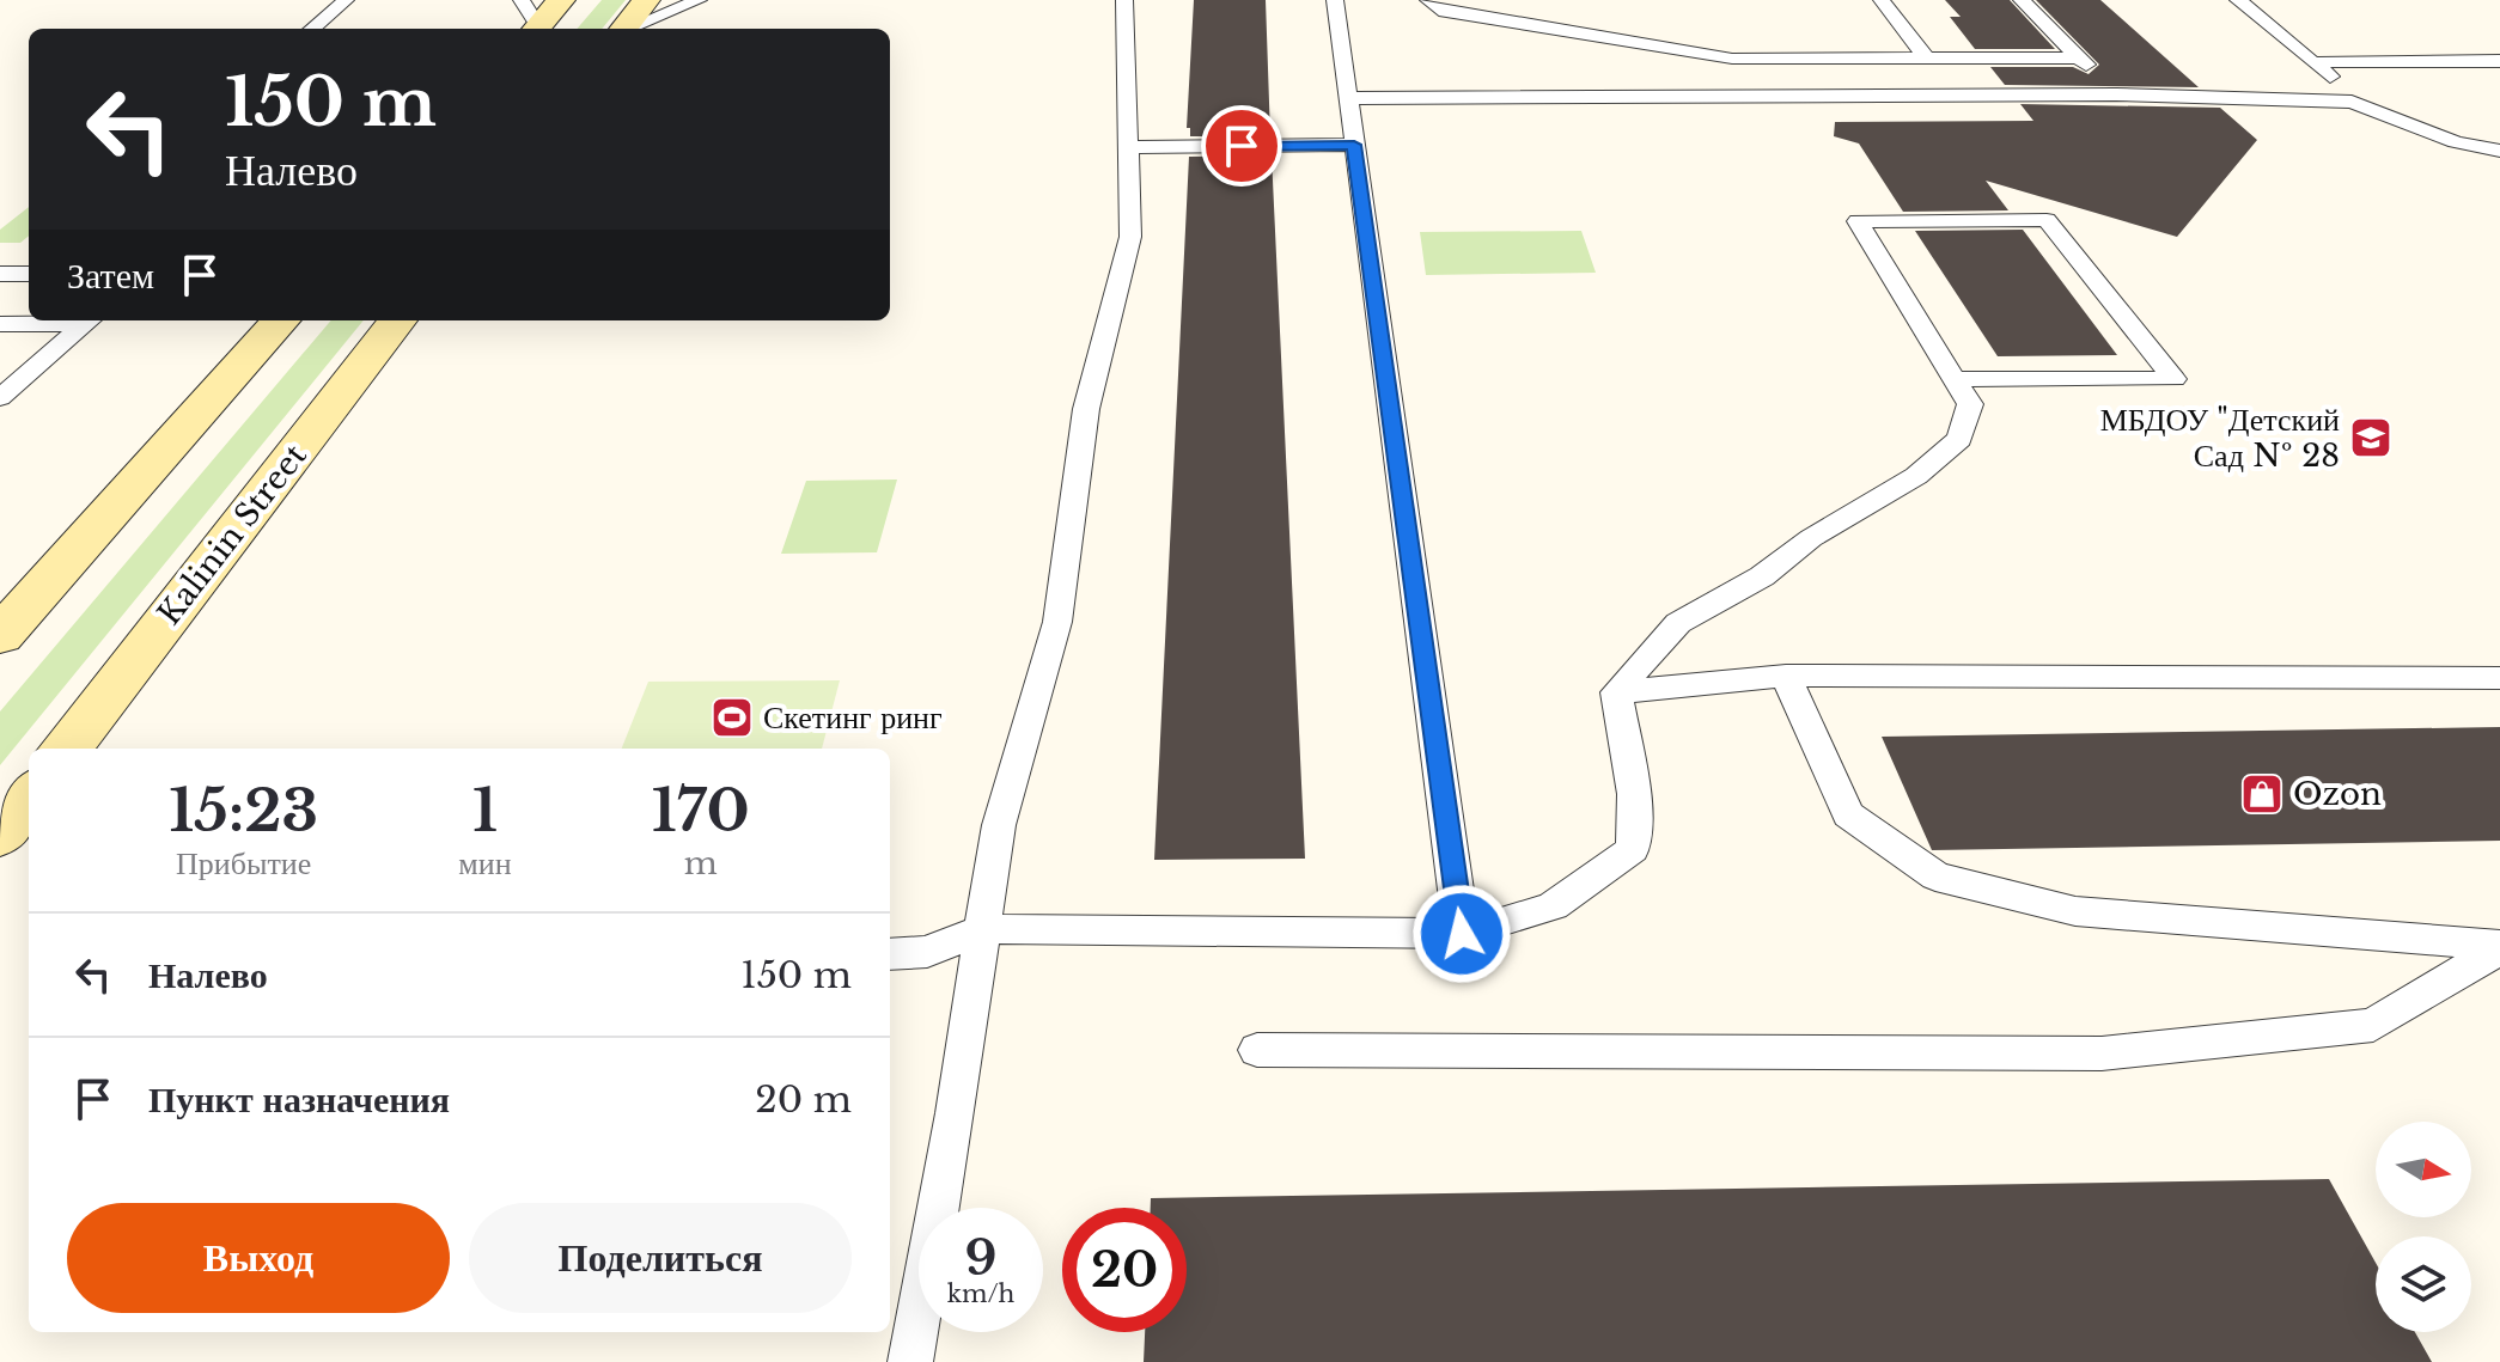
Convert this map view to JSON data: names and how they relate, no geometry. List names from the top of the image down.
{
  "streets": {
    "main road": ["Kalinin Street"]
  },
  "places": {
    "school or university": ["МБДОУ \"Детский Сад № 28"],
    "sports": ["Скетинг ринг"],
    "shop": ["Ozon"]
  },
  "north": "right",
  "page": {
    "turn": ["150 m", "Налево"],
    "then": "Затем",
    "eta": [
      "15:23",
      "Прибытие",
      "1",
      "мин",
      "170",
      "m"
    ],
    "list": [
      {
        "name": "Налево",
        "value": "150 m"
      },
      {
        "name": "Пункт назначения",
        "value": "20 m"
      }
    ],
    "buttons": ["Выход", "Поделиться"],
    "speed": "9 km/h",
    "limit": "20"
  }
}
